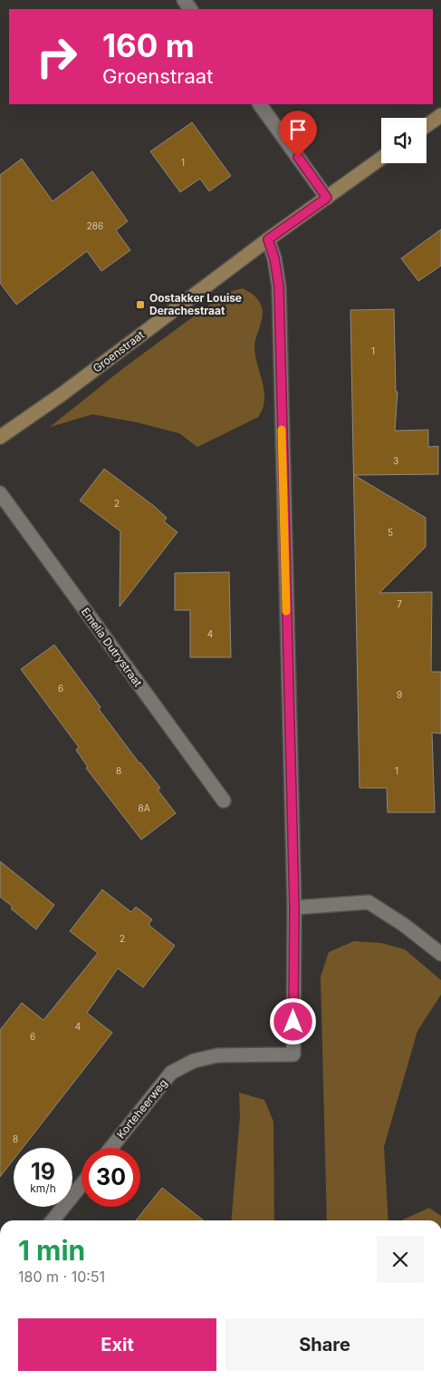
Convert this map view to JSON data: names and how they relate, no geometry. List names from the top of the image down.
{
  "streets": {
    "street": ["Groenstraat", "Emelia Dutrystraat", "Korteheerweg"]
  },
  "places": {
    "transit": ["Oostakker Louise Derachestraat"]
  },
  "house_numbers": [
    "1",
    "286",
    "1",
    "3",
    "2",
    "5",
    "7",
    "4",
    "6",
    "9",
    "8",
    "1",
    "8A",
    "2",
    "4",
    "6",
    "8"
  ],
  "page": {
    "turn": ["160 m", "Groenstraat"],
    "speed": "19 km/h",
    "limit": "30",
    "heading": ["1 min", "180 m · 10:51"],
    "buttons": ["Exit", "Share"]
  }
}
